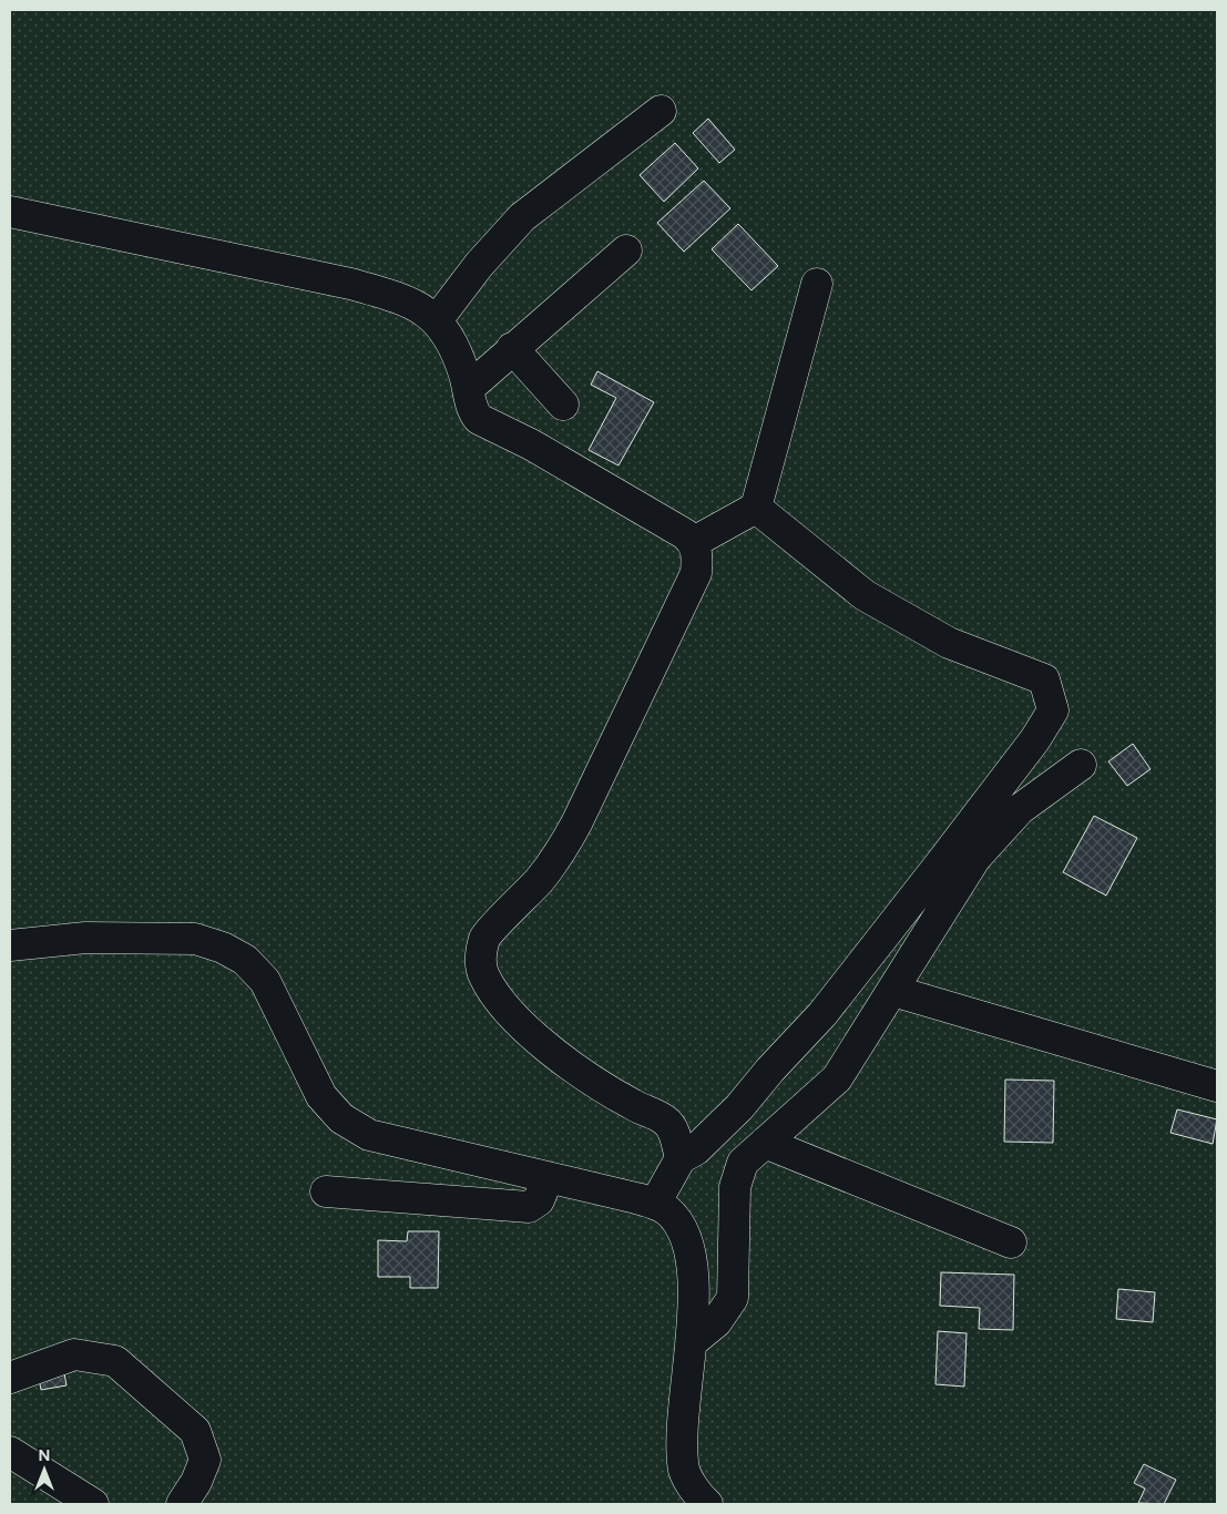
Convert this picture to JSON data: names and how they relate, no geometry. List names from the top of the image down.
{
  "north": "top"
}
